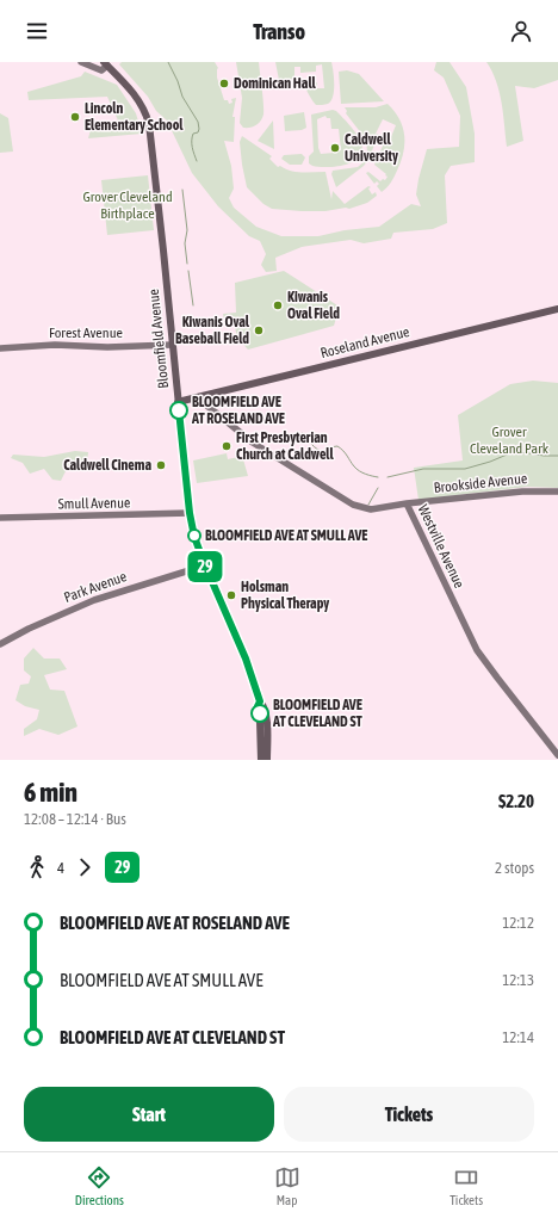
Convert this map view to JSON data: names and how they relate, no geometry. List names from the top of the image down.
{
  "streets": {
    "main road": ["Bloomfield Avenue", "Roseland Avenue"],
    "street": [
      "Forest Avenue",
      "Brookside Avenue",
      "Smull Avenue",
      "Westville Avenue",
      "Park Avenue"
    ]
  },
  "crossings": [
    ["Forest Avenue", "Bloomfield Avenue"],
    ["Bloomfield Avenue", "Roseland Avenue"],
    ["Bloomfield Avenue", "Smull Avenue"],
    ["Bloomfield Avenue", "Park Avenue"],
    ["Roseland Avenue", "Westville Avenue"],
    ["Brookside Avenue", "Westville Avenue"]
  ],
  "parks": ["Grover Cleveland Birthplace", "Grover Cleveland Park"],
  "places": [
    "Dominican Hall",
    "Lincoln Elementary School",
    "Caldwell University",
    "Kiwanis Oval Field",
    "Kiwanis Oval Baseball Field",
    "BLOOMFIELD AVE AT ROSELAND AVE",
    "First Presbyterian Church at Caldwell",
    "Caldwell Cinema",
    "BLOOMFIELD AVE AT SMULL AVE",
    "Holsman Physical Therapy",
    "BLOOMFIELD AVE AT CLEVELAND ST"
  ],
  "lines": ["bus line 29"],
  "page": {
    "header": "Transo",
    "on_map": "29",
    "heading": ["6 min", "12:08 – 12:14 · Bus", "$2.20"],
    "legs": ["4", "29", "2 stops"],
    "list": [
      {
        "name": "BLOOMFIELD AVE AT ROSELAND AVE",
        "value": "12:12"
      },
      {
        "name": "BLOOMFIELD AVE AT SMULL AVE",
        "value": "12:13"
      },
      {
        "name": "BLOOMFIELD AVE AT CLEVELAND ST",
        "value": "12:14"
      }
    ],
    "buttons": ["Start", "Tickets"],
    "tabs": ["Directions", "Map", "Tickets"]
  }
}
